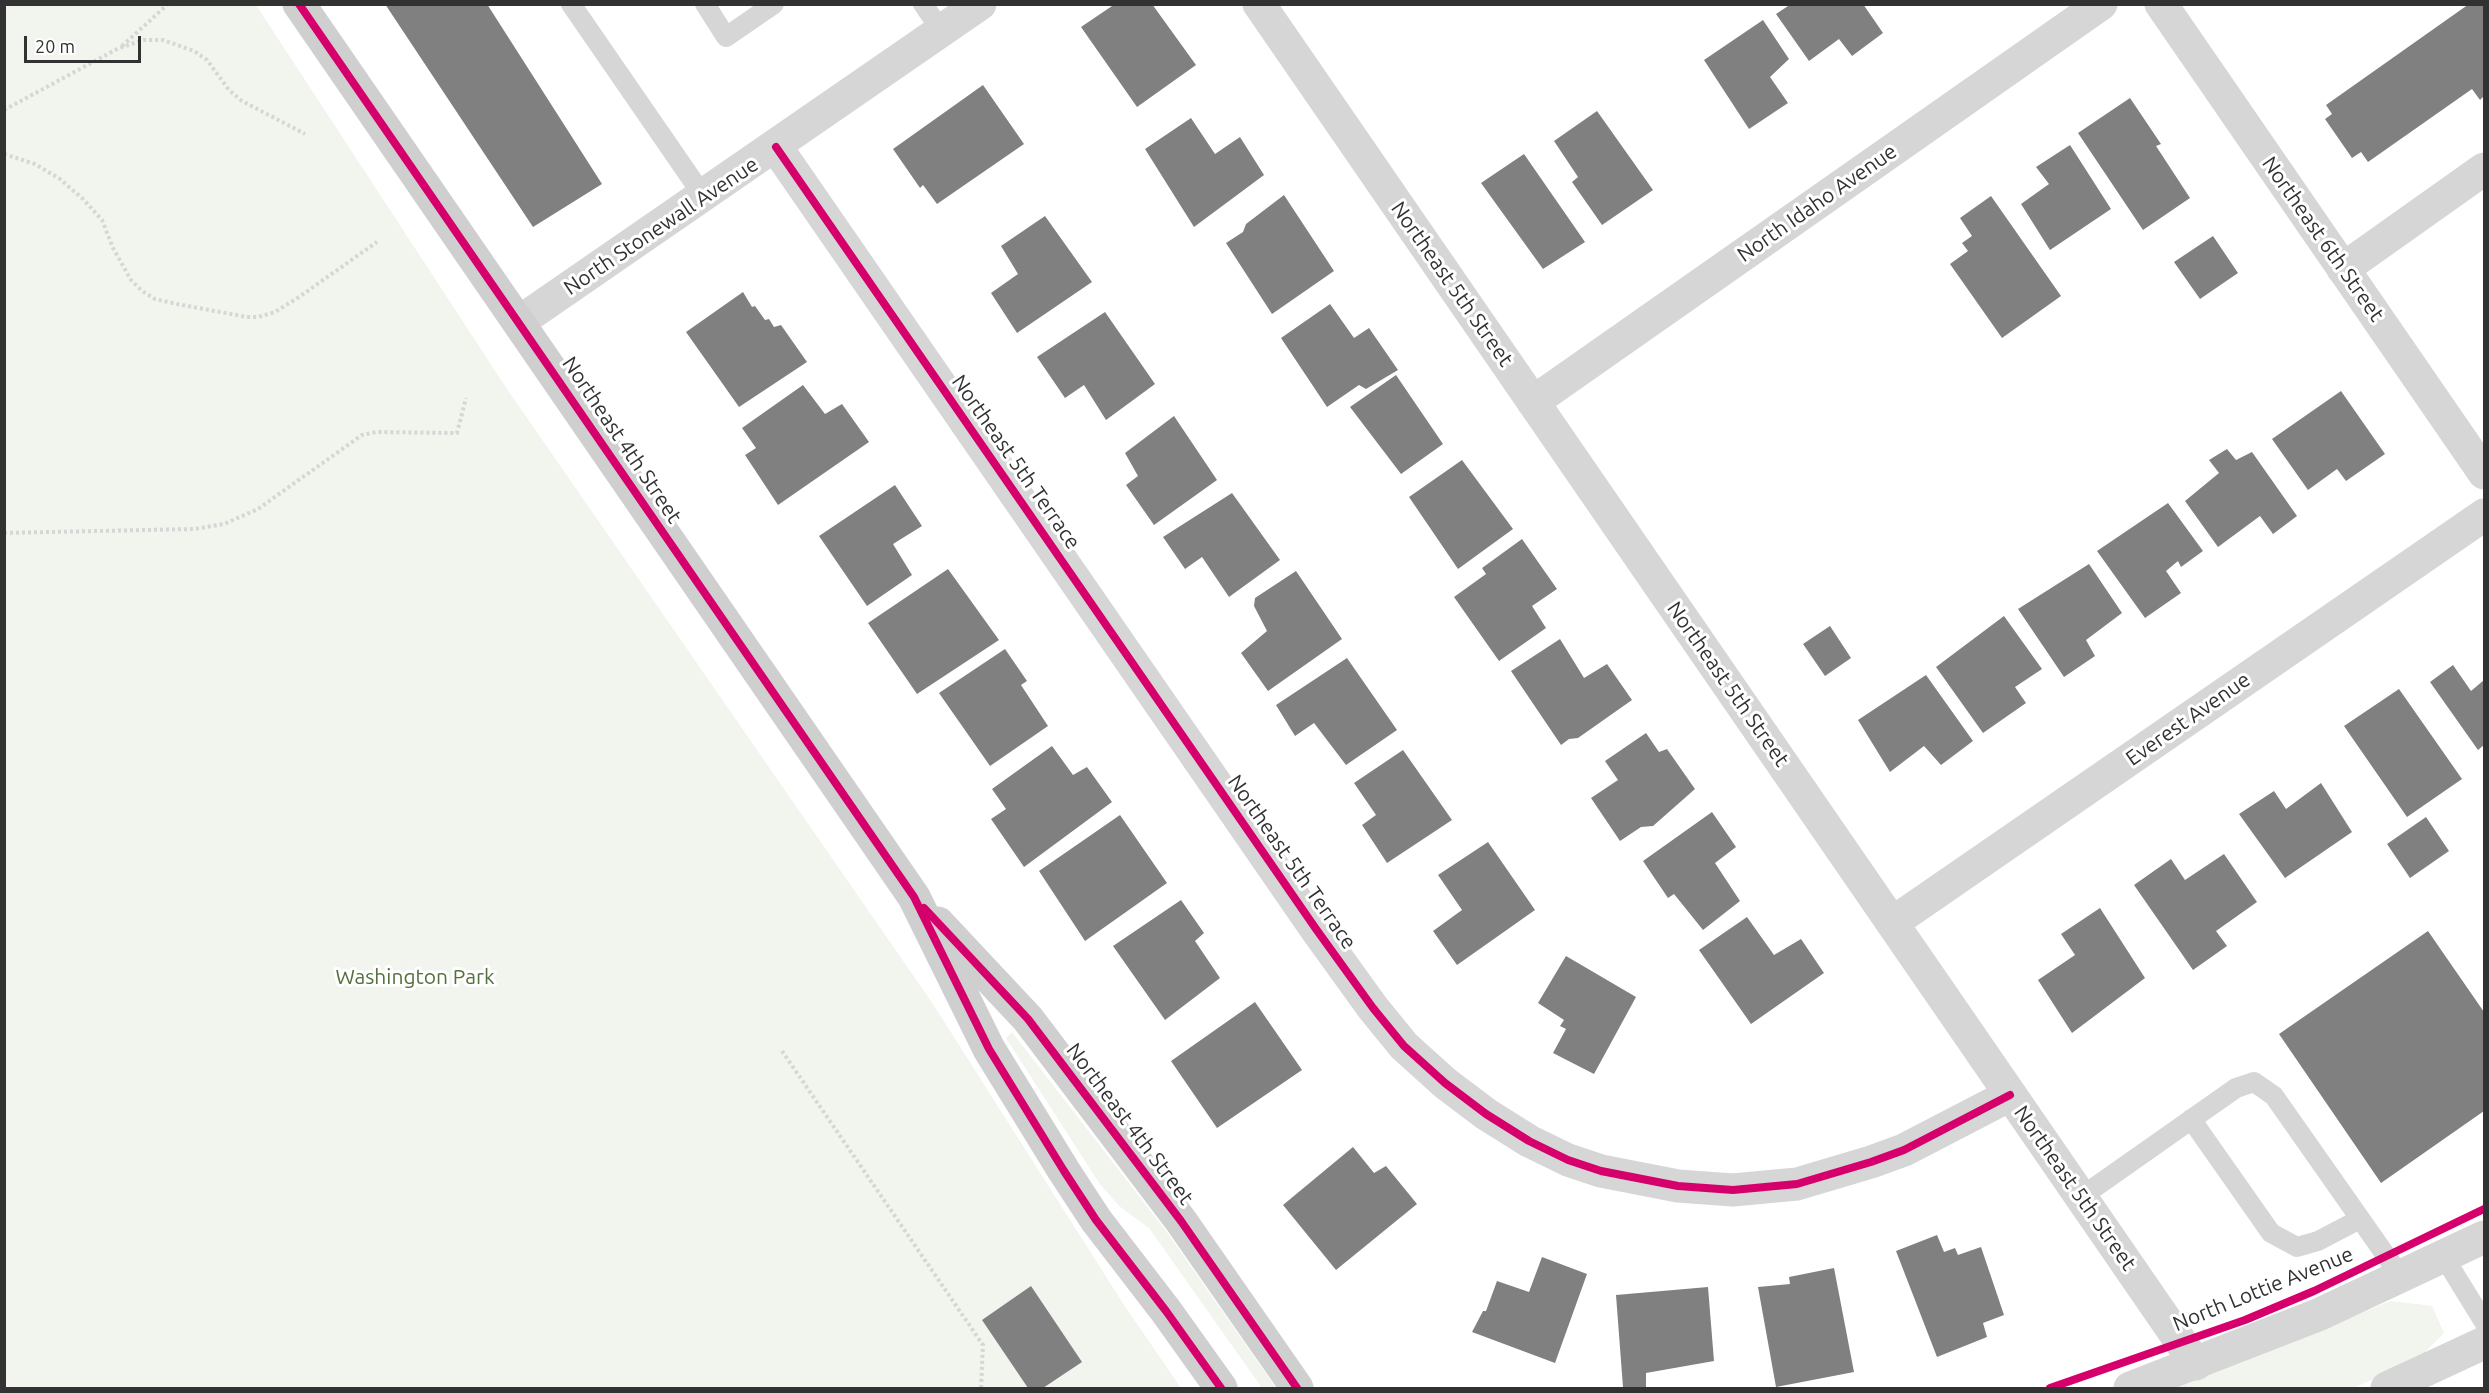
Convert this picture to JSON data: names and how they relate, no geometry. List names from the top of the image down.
{
  "streets": {
    "main road": ["Northeast 4th Street"],
    "street": [
      "North Idaho Avenue",
      "North Stonewall Avenue",
      "Northeast 6th Street",
      "Northeast 5th Street",
      "Northeast 5th Terrace",
      "Everest Avenue",
      "North Lottie Avenue"
    ]
  },
  "crossings": [
    ["North Idaho Avenue", "Northeast 5th Street"],
    ["North Stonewall Avenue", "Northeast 4th Street"],
    ["North Stonewall Avenue", "Northeast 5th Terrace"],
    ["Northeast 5th Street", "Northeast 5th Terrace"],
    ["Northeast 5th Street", "Everest Avenue"],
    ["Northeast 5th Street", "North Lottie Avenue"]
  ],
  "parks": ["Washington Park"],
  "scale_bar": "20 m"
}
